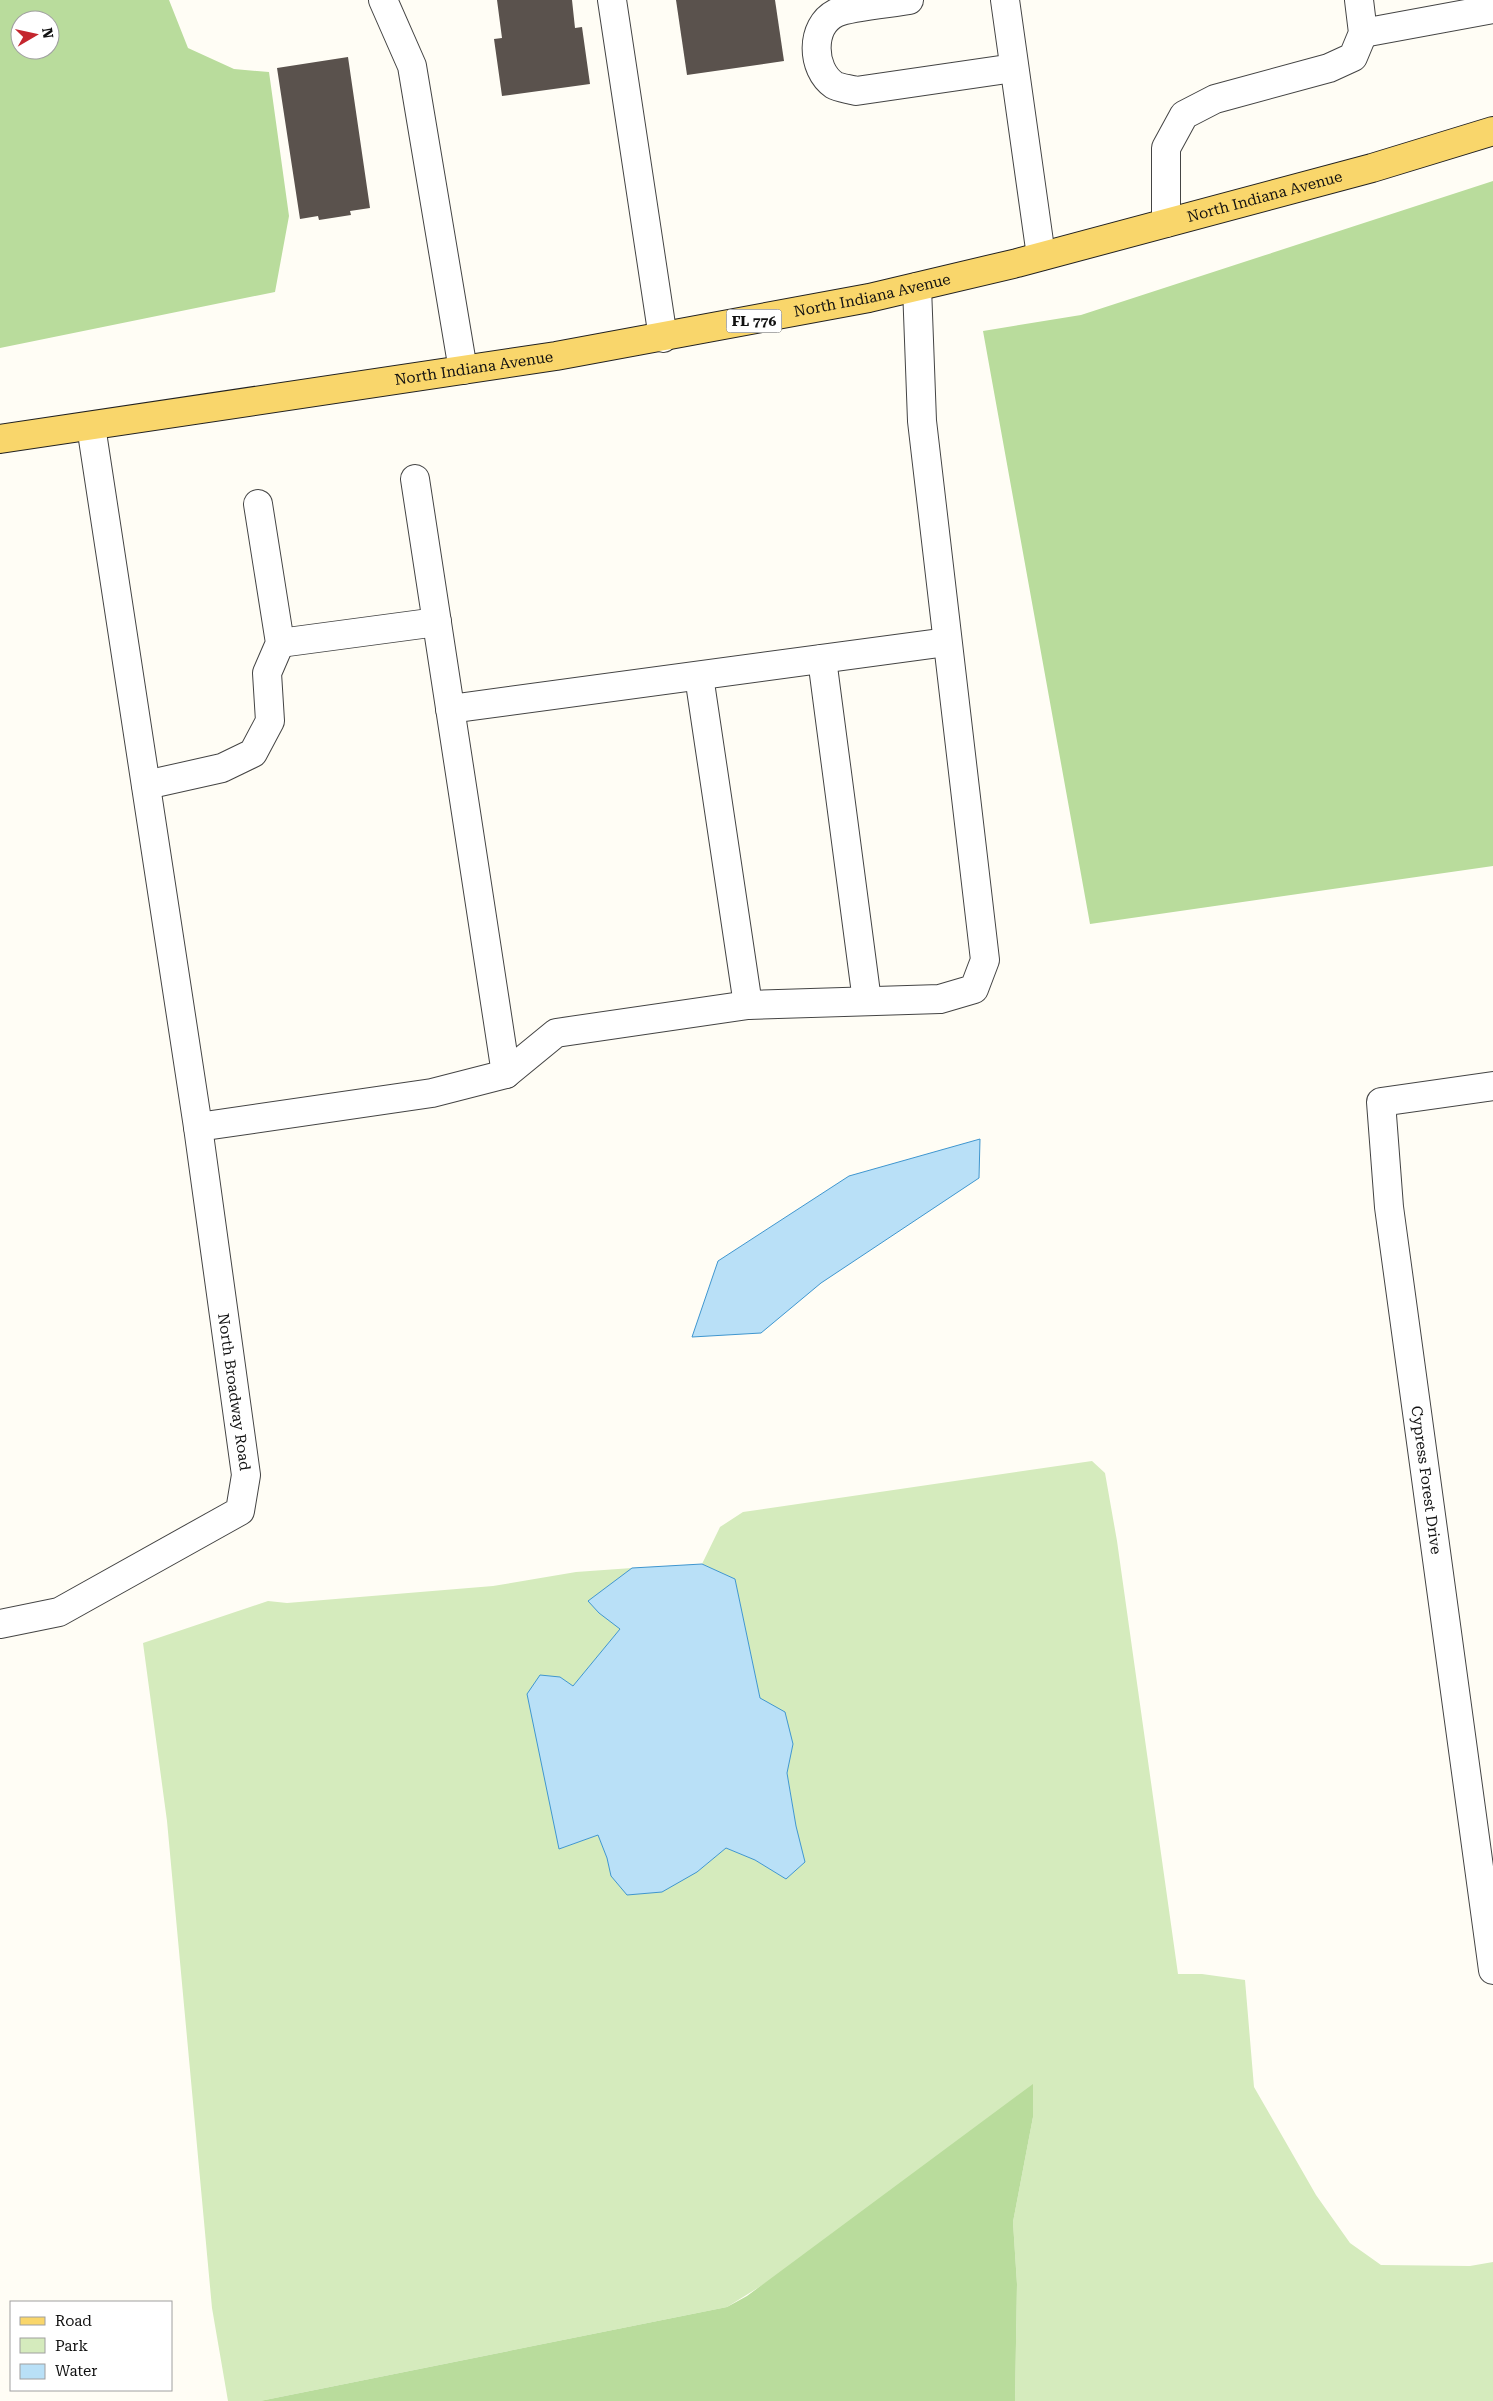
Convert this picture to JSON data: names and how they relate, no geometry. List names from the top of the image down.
{
  "streets": {
    "main road": ["North Indiana Avenue", "FL 776"],
    "street": ["North Broadway Road", "Cypress Forest Drive"]
  },
  "legend": ["Road", "Park", "Water"],
  "north": "right"
}
